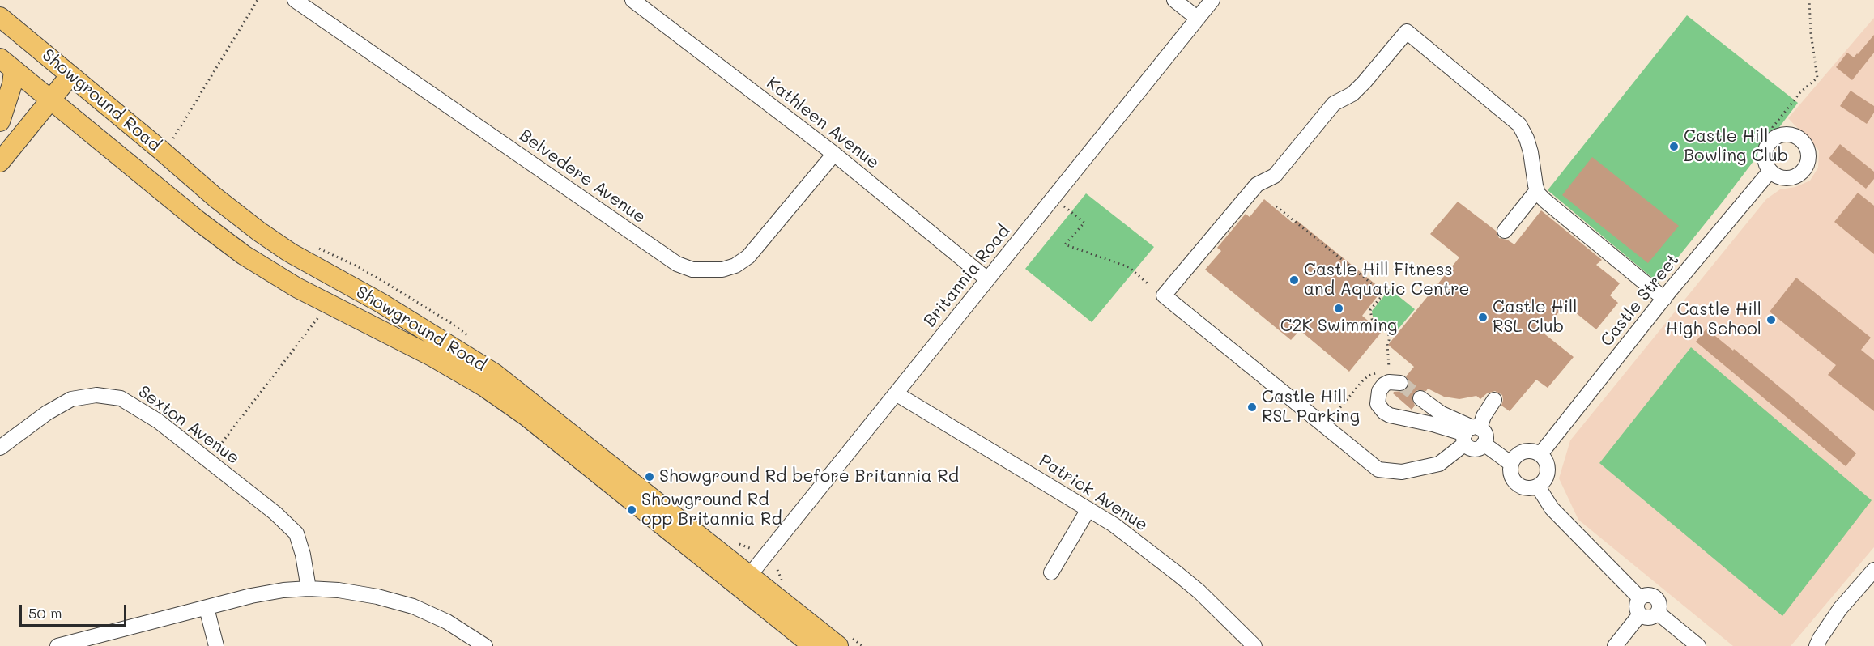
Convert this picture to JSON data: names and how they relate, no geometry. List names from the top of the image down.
{
  "streets": {
    "main road": ["Showground Road"],
    "street": [
      "Kathleen Avenue",
      "Belvedere Avenue",
      "Britannia Road",
      "Castle Street",
      "Sexton Avenue",
      "Patrick Avenue"
    ]
  },
  "crossings": [
    ["Showground Road", "Britannia Road"],
    ["Kathleen Avenue", "Belvedere Avenue"],
    ["Kathleen Avenue", "Britannia Road"],
    ["Britannia Road", "Patrick Avenue"]
  ],
  "places": [
    "Castle Hill Bowling Club",
    "Castle Hill Fitness and Aquatic Centre",
    "C2K Swimming",
    "Castle Hill RSL Club",
    "Castle Hill High School",
    "Castle Hill RSL Parking",
    "Showground Rd before Britannia Rd",
    "Showground Rd opp Britannia Rd"
  ],
  "scale_bar": "50 m"
}
